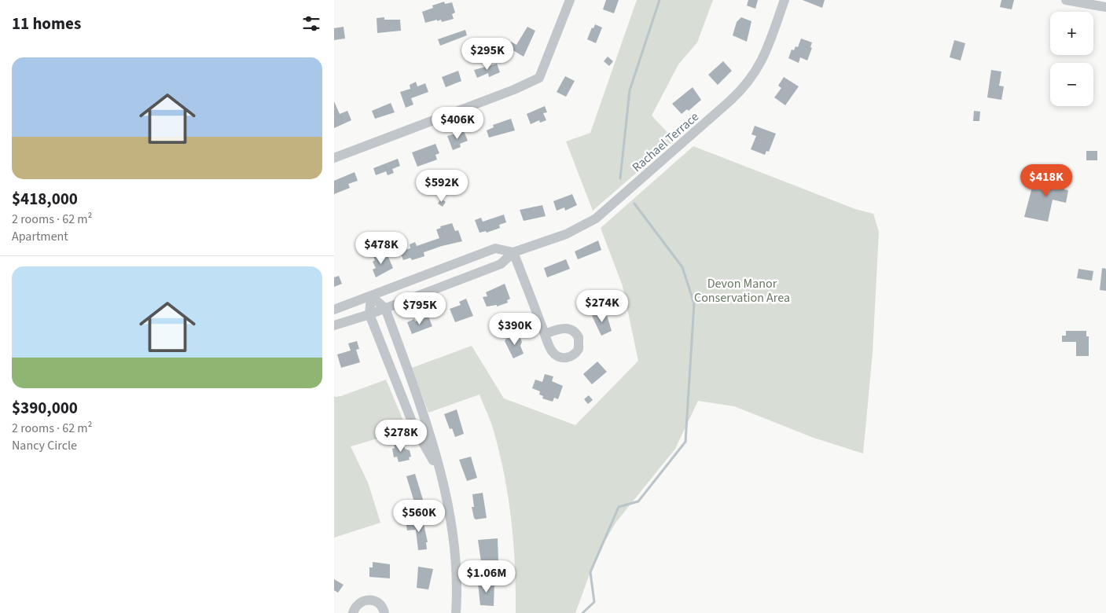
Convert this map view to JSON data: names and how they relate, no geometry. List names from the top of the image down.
{
  "streets": {
    "street": ["Rachael Terrace"]
  },
  "parks": ["Devon Manor Conservation Area"],
  "page": {
    "heading": "11 homes",
    "map_buttons": ["+", "−"],
    "price": [
      "$295K",
      "$406K",
      "$418K",
      "$592K",
      "$478K",
      "$274K",
      "$795K",
      "$390K",
      "$278K",
      "$560K",
      "$1.06M"
    ],
    "list": [
      {
        "name": "$418,000",
        "note": "2 rooms · 62 m² · Apartment"
      },
      {
        "name": "$390,000",
        "note": "2 rooms · 62 m² · Nancy Circle"
      }
    ]
  }
}
